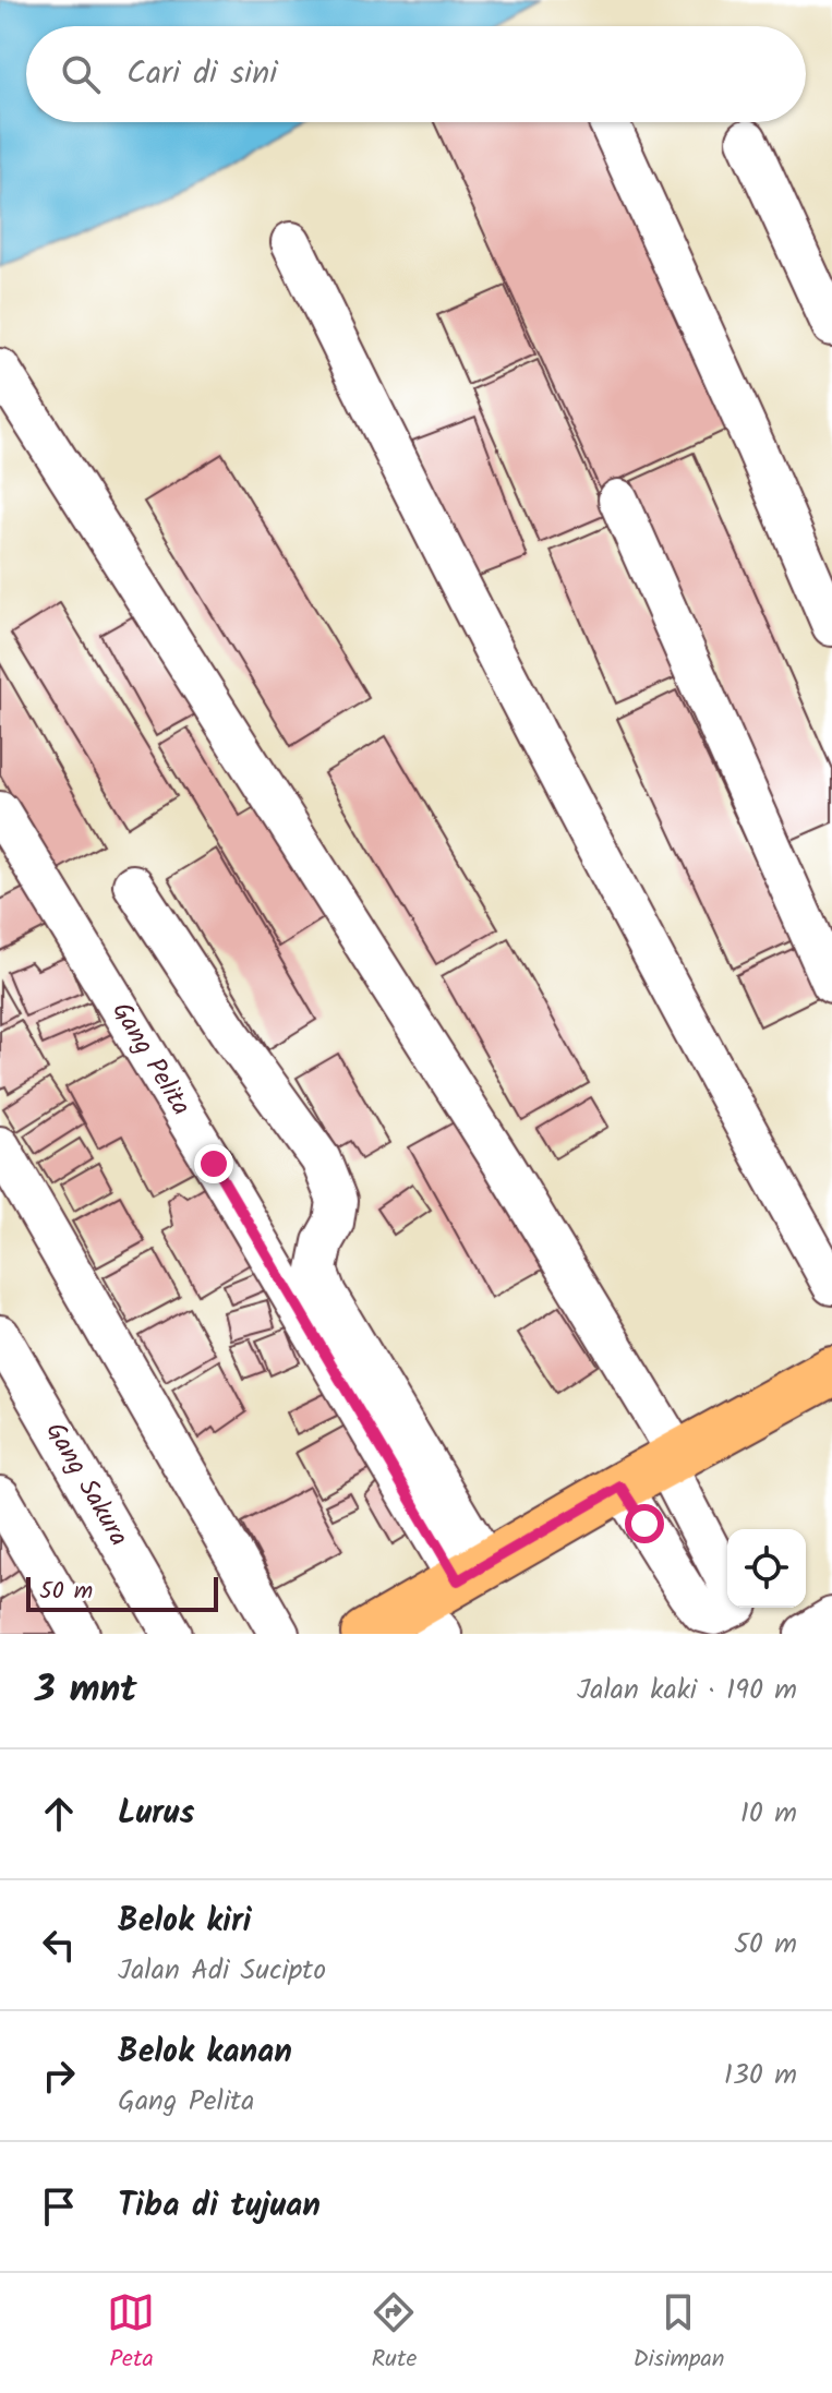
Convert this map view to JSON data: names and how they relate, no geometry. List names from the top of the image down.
{
  "streets": {
    "street": ["Gang Pelita", "Gang Sakura"]
  },
  "scale_bar": "50 m",
  "page": {
    "search": "Cari di sini",
    "scale": "50 m",
    "heading": ["3 mnt", "Jalan kaki · 190 m"],
    "list": [
      ["Lurus", "10 m"],
      ["Belok kiri", "Jalan Adi Sucipto", "50 m"],
      ["Belok kanan", "Gang Pelita", "130 m"],
      "Tiba di tujuan"
    ],
    "nav": ["Peta", "Rute", "Disimpan"]
  }
}
